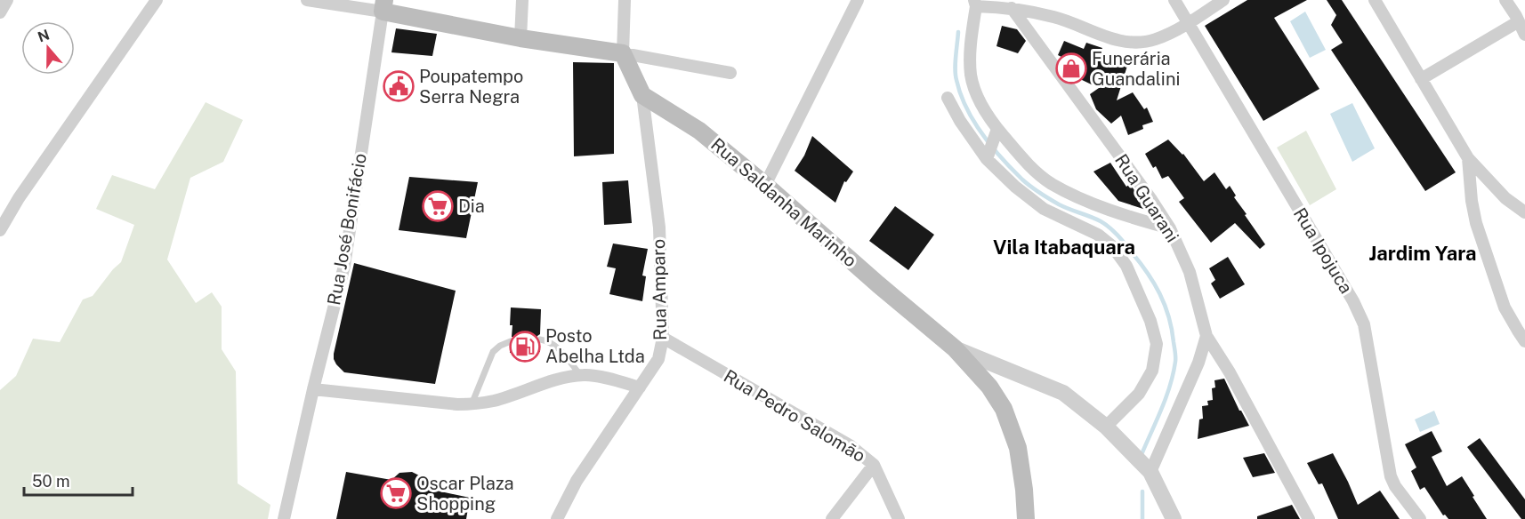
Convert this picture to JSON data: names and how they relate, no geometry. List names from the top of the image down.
{
  "streets": {
    "main road": ["Rua Saldanha Marinho"],
    "street": [
      "Rua Guarani",
      "Rua José Bonifácio",
      "Rua Ipojuca",
      "Rua Amparo",
      "Rua Pedro Salomão"
    ]
  },
  "crossings": [
    ["Rua Saldanha Marinho", "Rua Amparo"],
    ["Rua Amparo", "Rua Pedro Salomão"]
  ],
  "districts": ["Vila Itabaquara", "Jardim Yara"],
  "places": {
    "shop": ["Funerária Guandalini"],
    "public building": ["Poupatempo Serra Negra"],
    "supermarket": ["Dia", "Oscar Plaza Shopping"],
    "fuel station": ["Posto Abelha Ltda"]
  },
  "scale_bar": "50 m",
  "north": "top"
}
